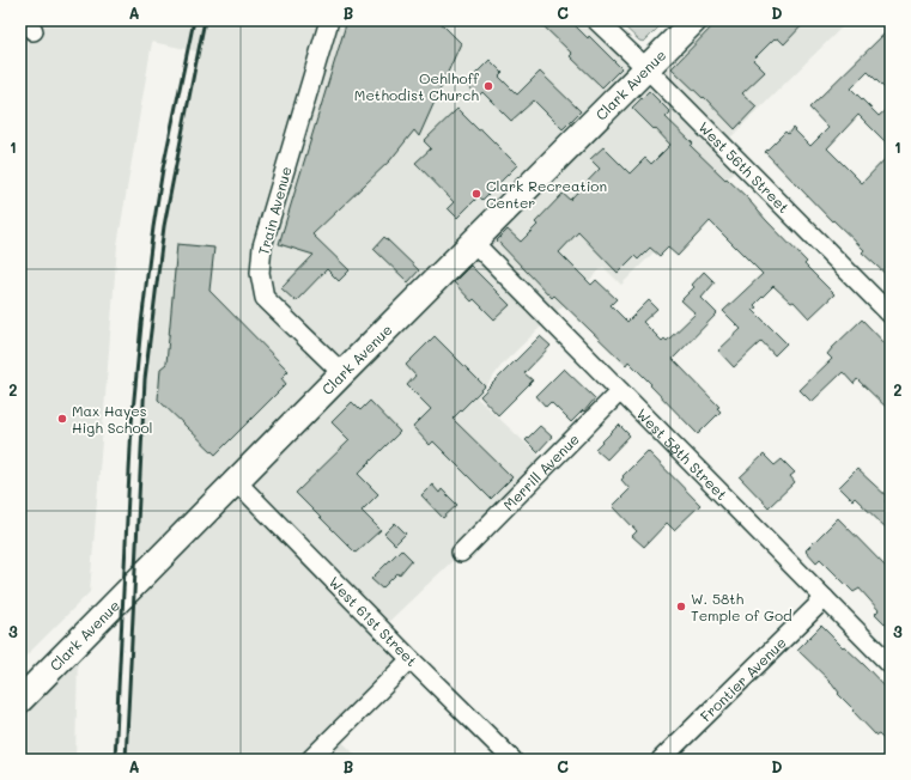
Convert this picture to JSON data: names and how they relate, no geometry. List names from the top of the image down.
{
  "streets": {
    "street": [
      "Clark Avenue",
      "West 56th Street",
      "Train Avenue",
      "West 58th Street",
      "Merrill Avenue",
      "West 61st Street",
      "Frontier Avenue"
    ]
  },
  "crossings": [
    ["Clark Avenue", "West 56th Street"],
    ["Clark Avenue", "Train Avenue"],
    ["Clark Avenue", "West 58th Street"],
    ["Clark Avenue", "West 61st Street"],
    ["West 58th Street", "Merrill Avenue"],
    ["West 58th Street", "Frontier Avenue"]
  ],
  "places": [
    "Oehlhoff Methodist Church",
    "Clark Recreation Center",
    "Max Hayes High School",
    "W. 58th Temple of God"
  ],
  "grid": {
    "columns": [
      "A",
      "B",
      "C",
      "D"
    ],
    "rows": ["1", "2", "3"]
  }
}
